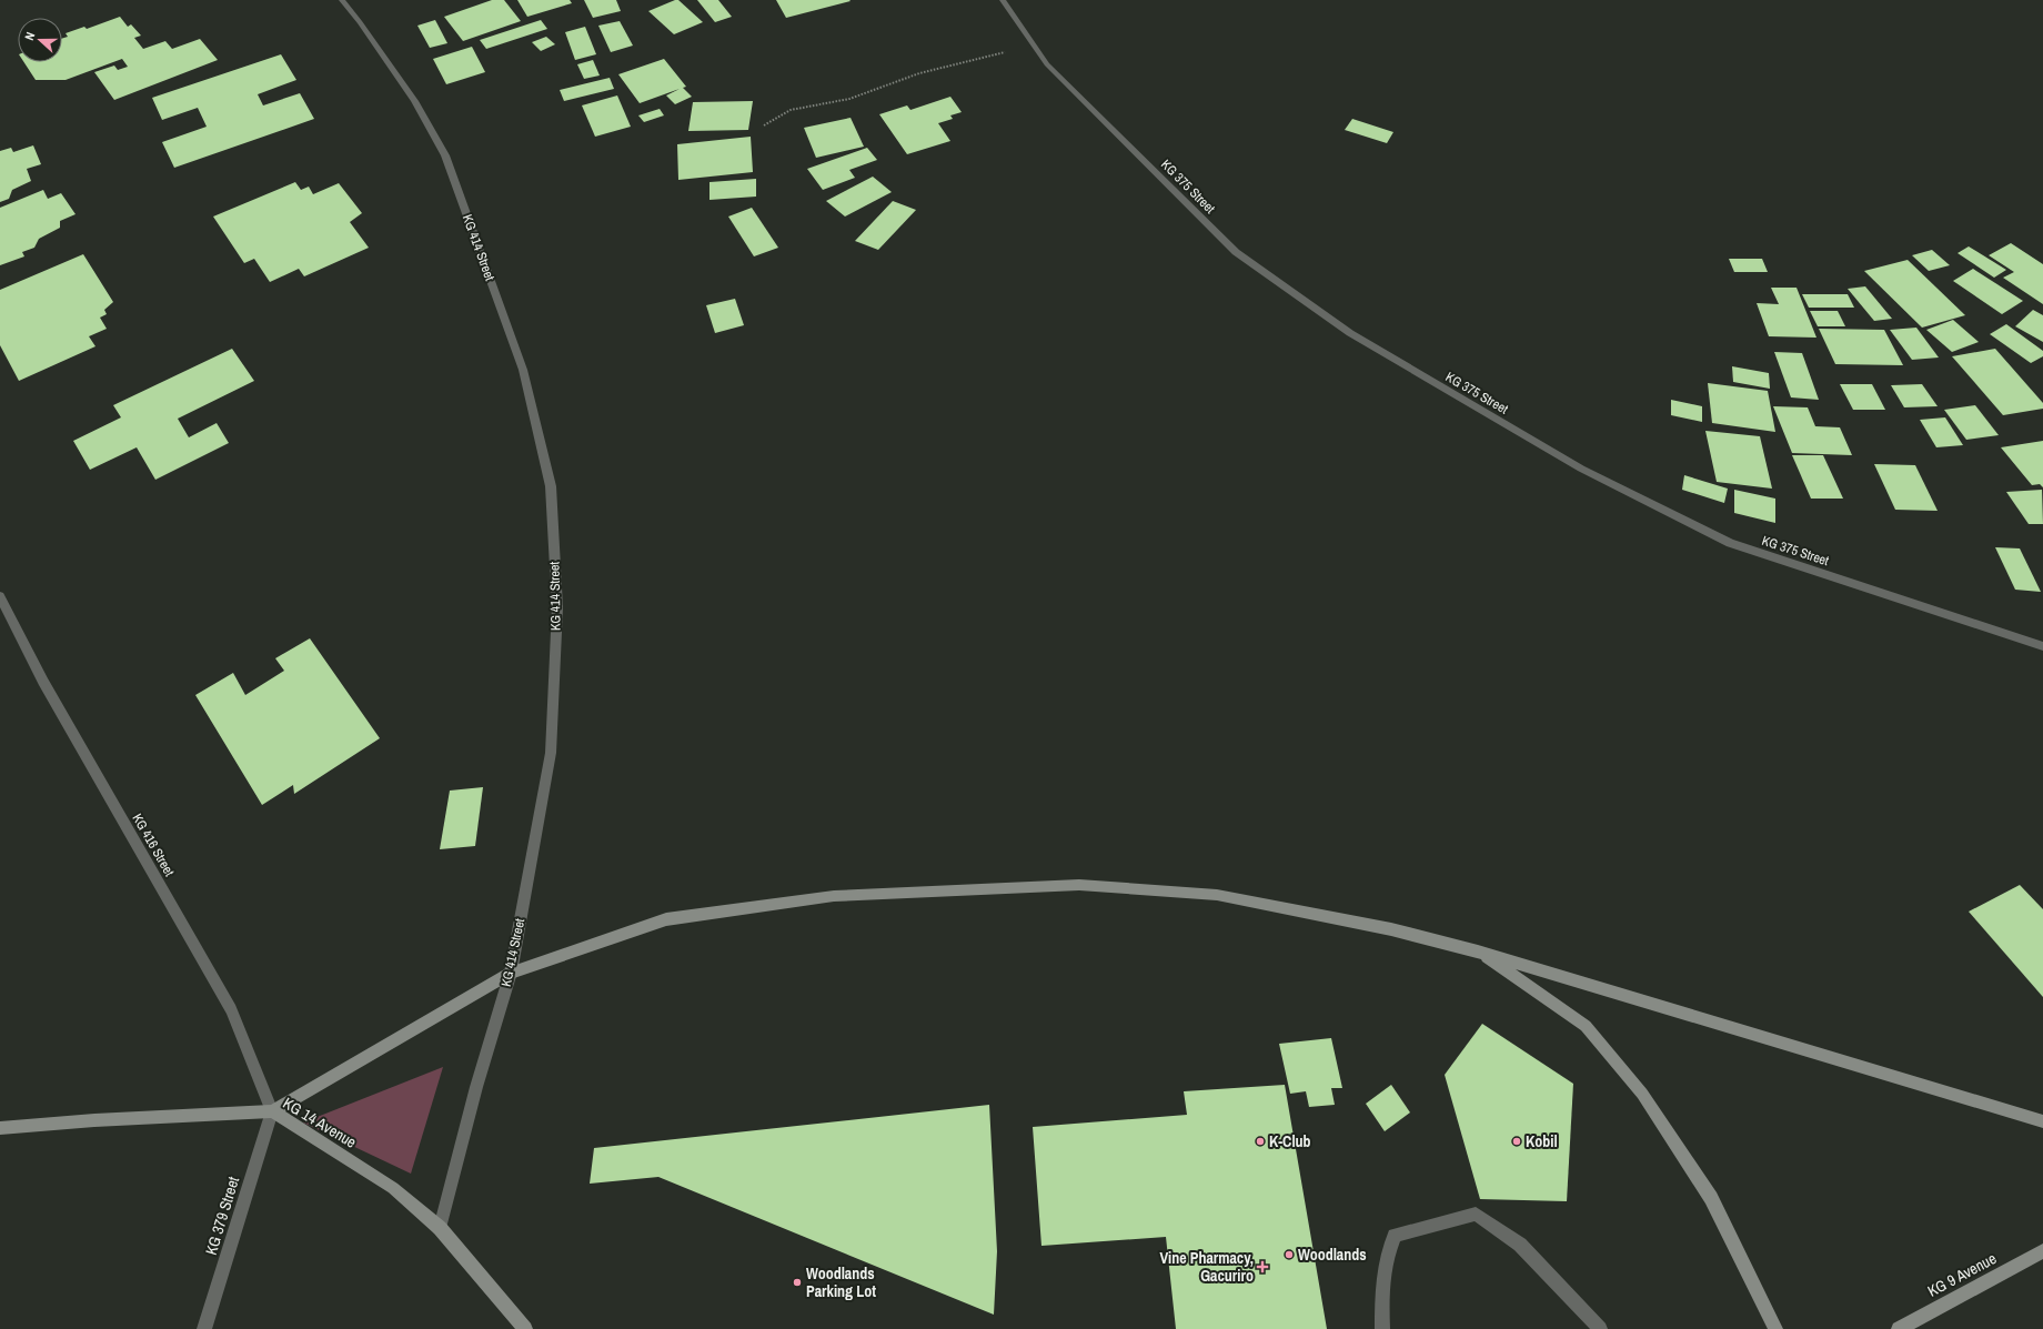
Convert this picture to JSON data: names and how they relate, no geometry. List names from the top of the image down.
{
  "streets": {
    "main road": ["KG 14 Avenue", "KG 9 Avenue"],
    "street": [
      "KG 375 Street",
      "KG 414 Street",
      "KG 416 Street",
      "KG 379 Street"
    ]
  },
  "crossings": [
    ["KG 414 Street", "KG 14 Avenue"],
    ["KG 416 Street", "KG 14 Avenue"],
    ["KG 416 Street", "KG 379 Street"],
    ["KG 14 Avenue", "KG 379 Street"]
  ],
  "places": {
    "other": [
      "K-Club",
      "Kobil",
      "Woodlands",
      "Woodlands Parking Lot"
    ],
    "health": ["Vine Pharmacy, Gacuriro"]
  },
  "north": "left"
}
